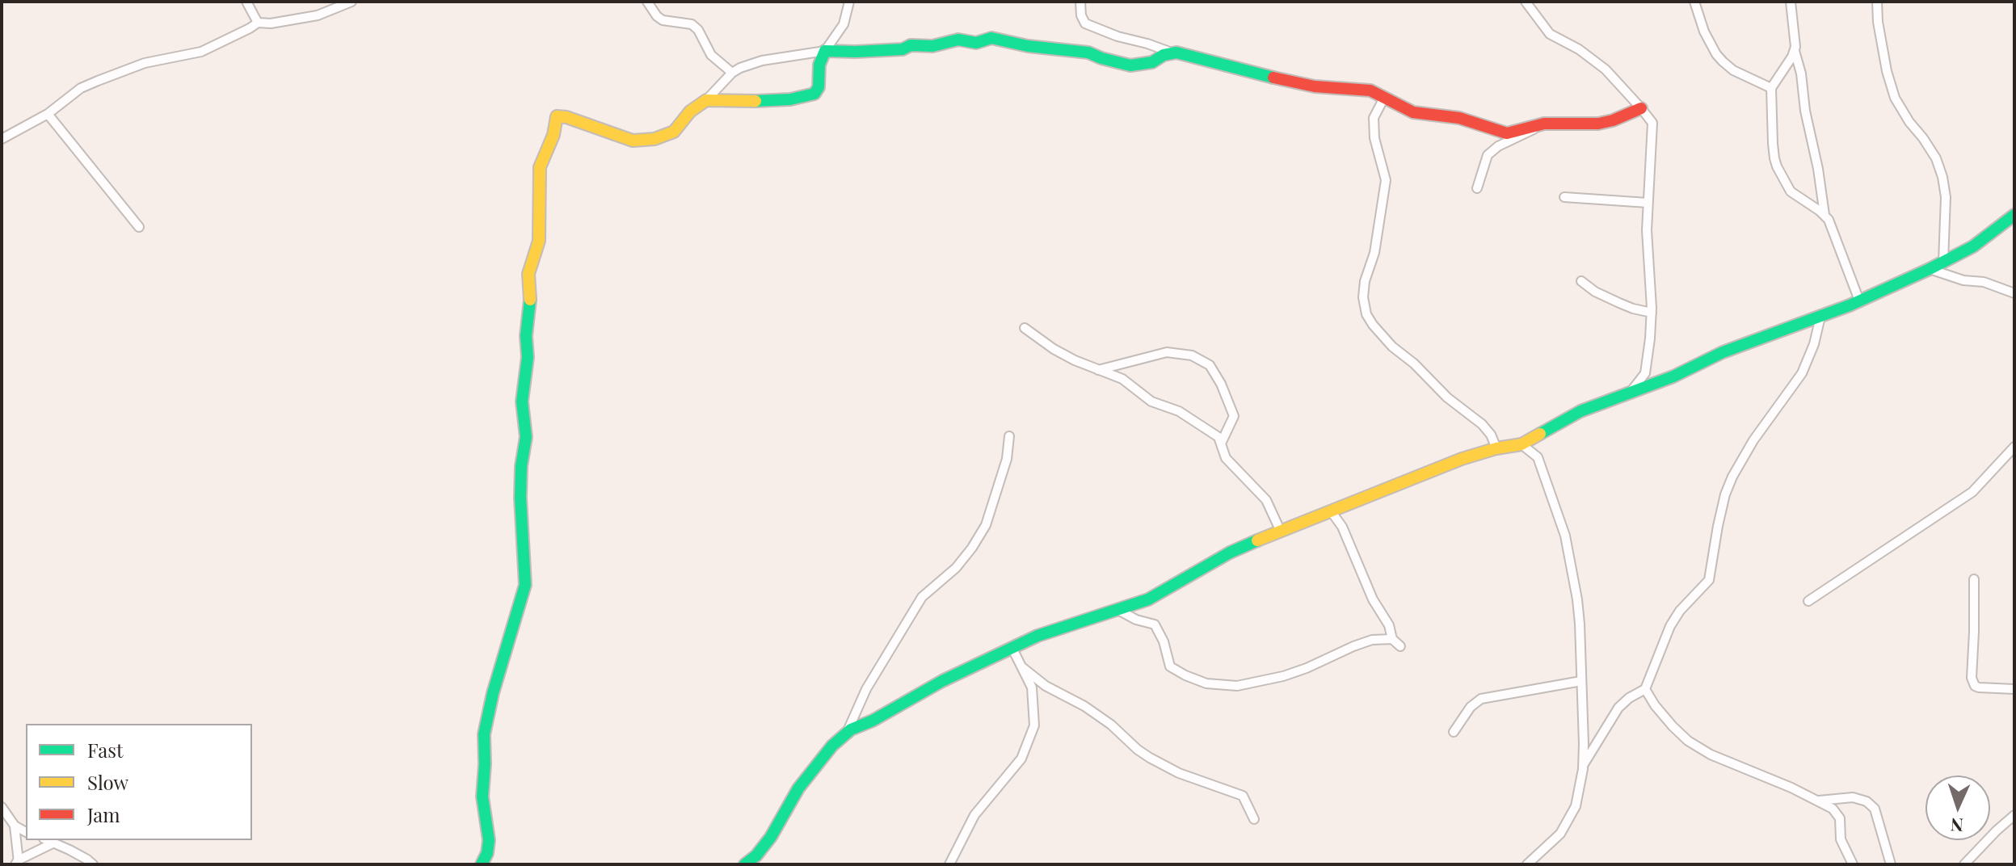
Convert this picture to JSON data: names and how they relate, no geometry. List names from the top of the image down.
{
  "legend": ["Fast", "Slow", "Jam"],
  "north": "bottom"
}
